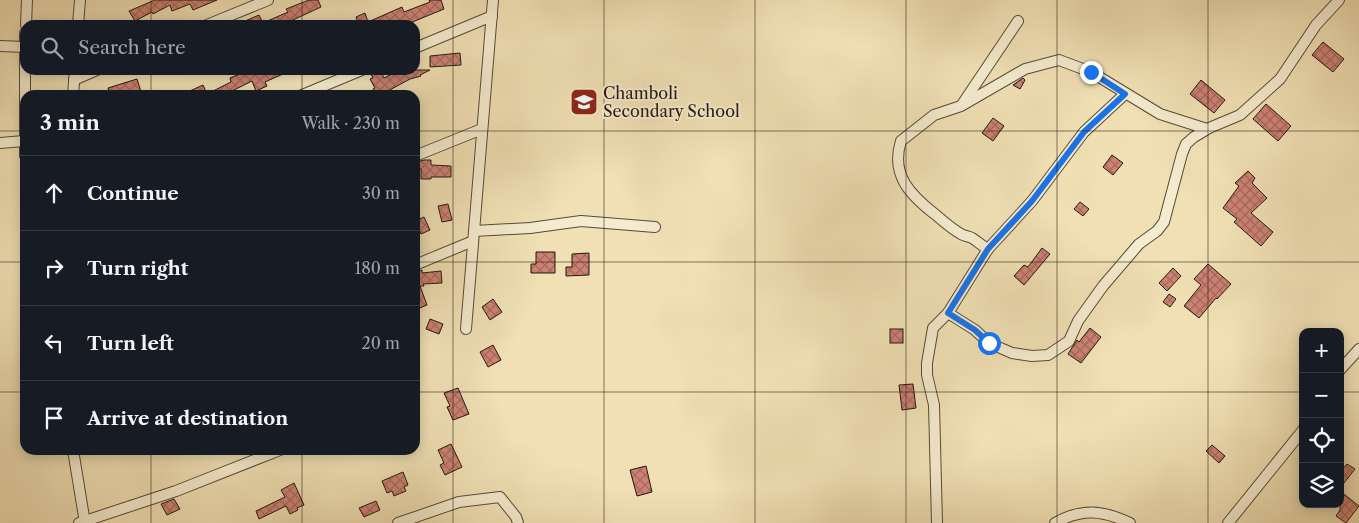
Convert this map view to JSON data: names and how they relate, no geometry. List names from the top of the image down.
{
  "places": {
    "school or university": ["Chamboli Secondary School"]
  },
  "page": {
    "search": "Search here",
    "heading": ["3 min", "Walk · 230 m"],
    "list": [
      ["Continue", "30 m"],
      ["Turn right", "180 m"],
      ["Turn left", "20 m"],
      "Arrive at destination"
    ],
    "map_buttons": ["+", "−"]
  }
}
